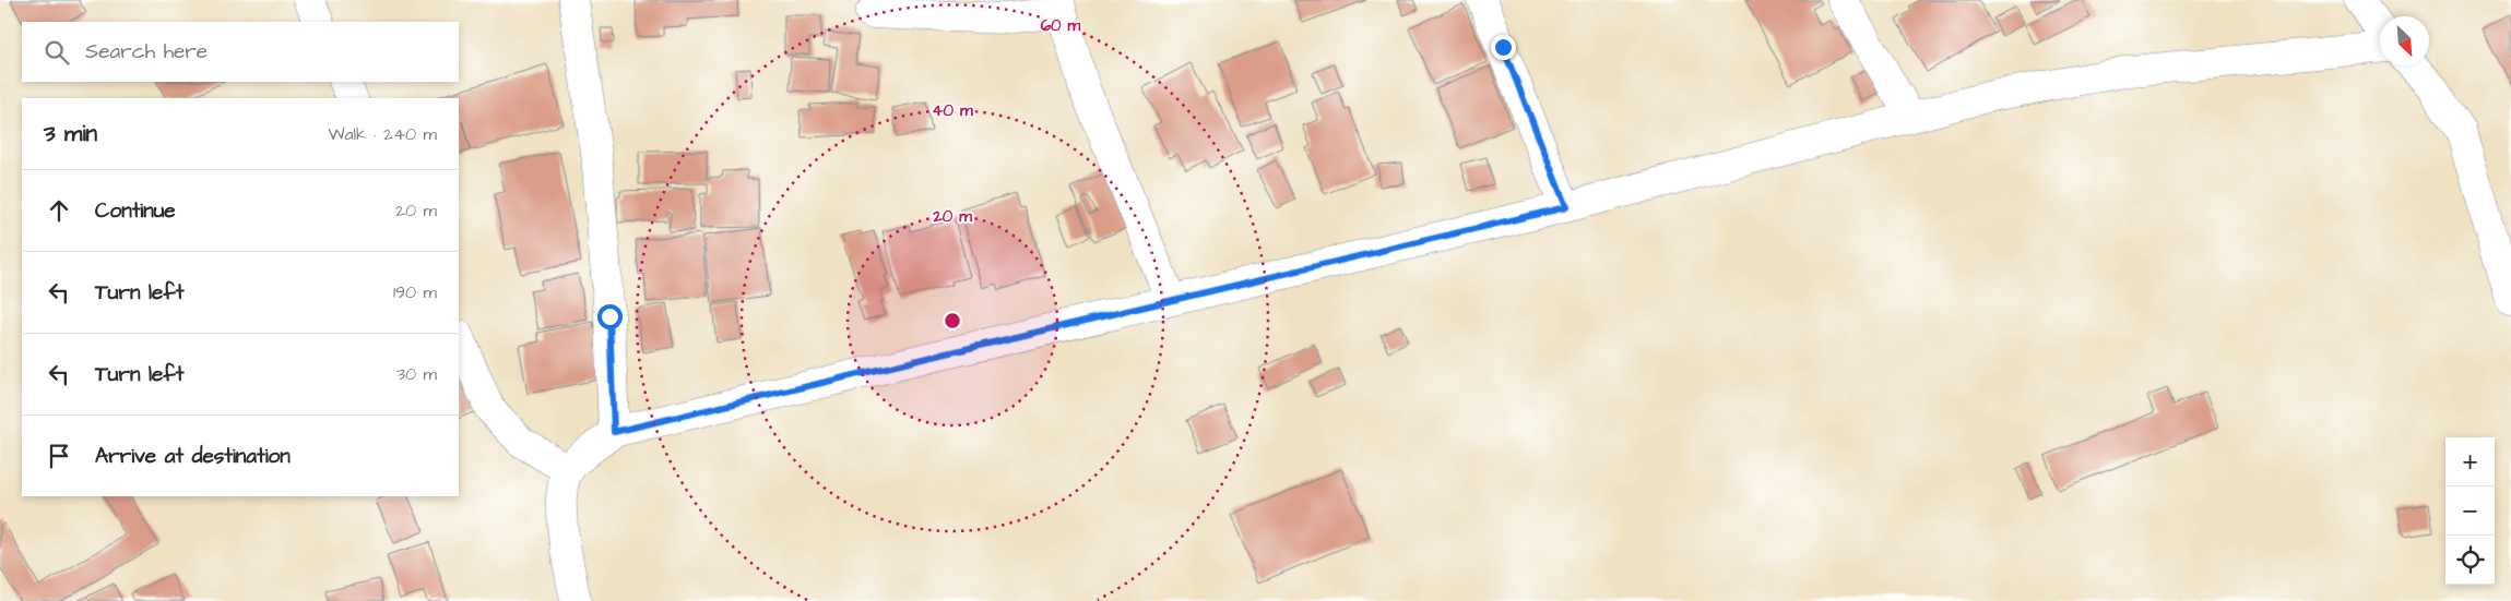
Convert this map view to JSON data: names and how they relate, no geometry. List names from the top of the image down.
{
  "north": "bottom right",
  "page": {
    "search": "Search here",
    "heading": ["3 min", "Walk · 240 m"],
    "list": [
      ["Continue", "20 m"],
      ["Turn left", "190 m"],
      ["Turn left", "30 m"],
      "Arrive at destination"
    ],
    "map_buttons": ["+", "−"]
  },
  "rings": ["60 m", "40 m", "20 m"]
}
